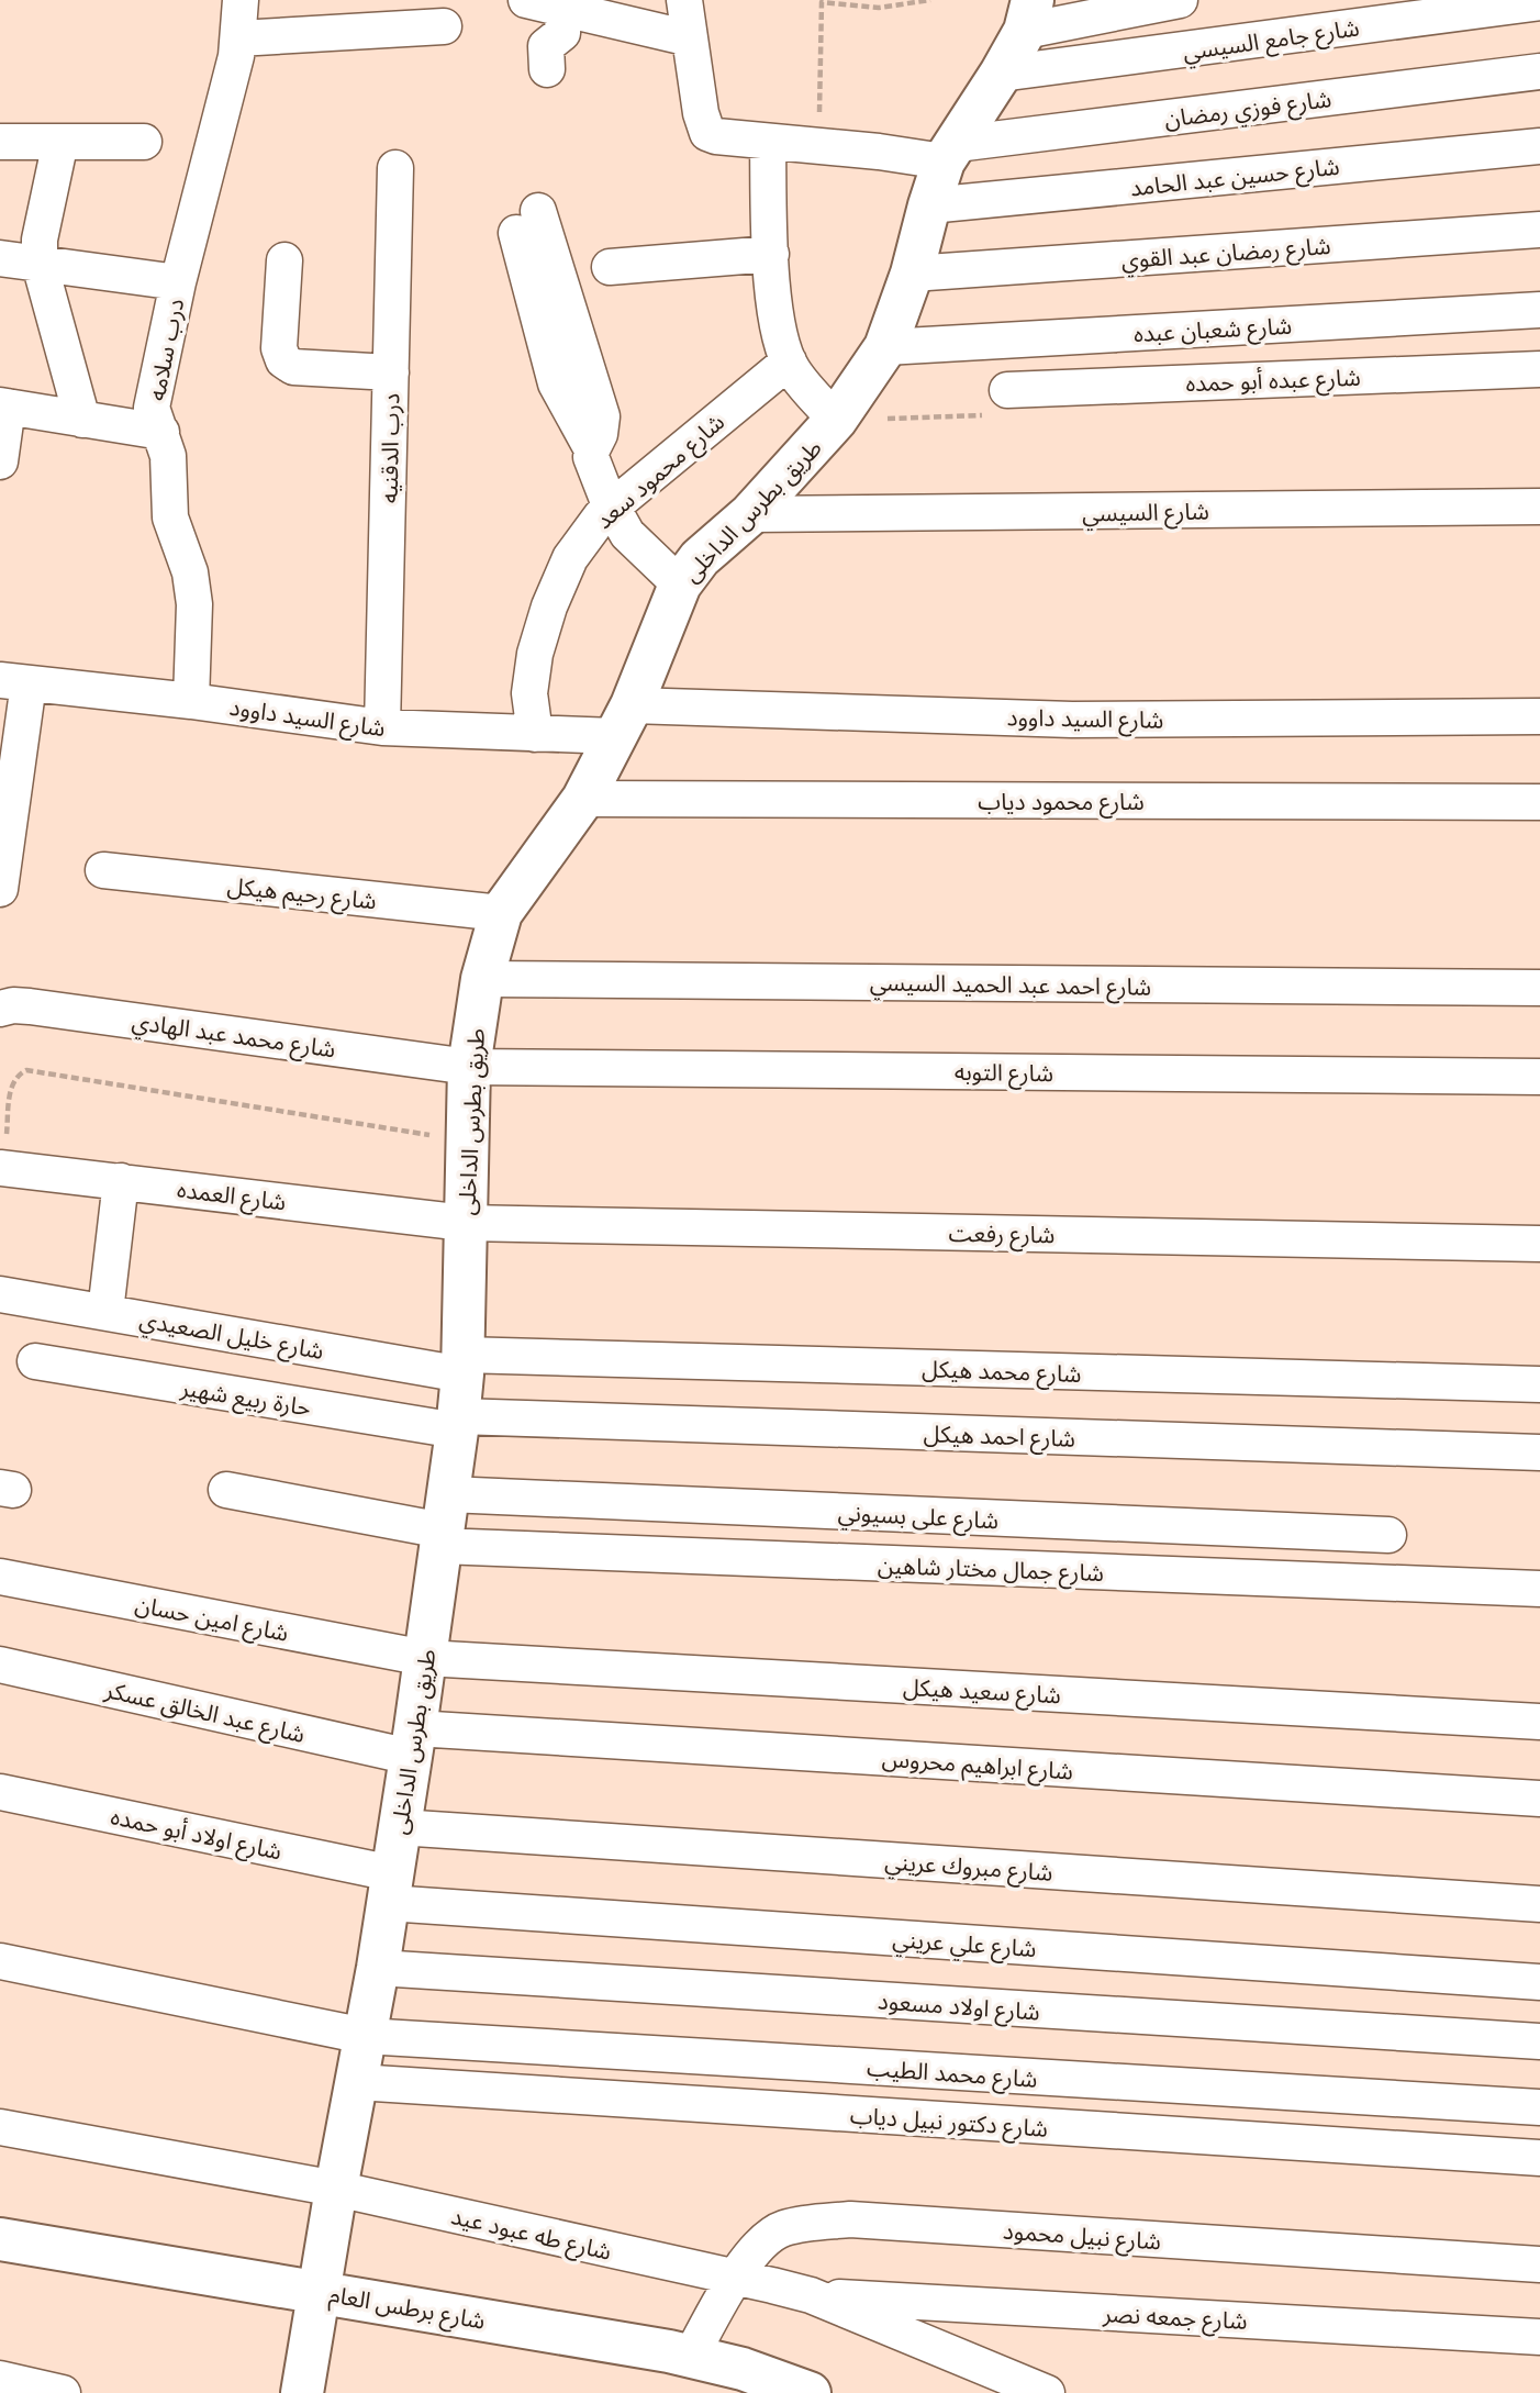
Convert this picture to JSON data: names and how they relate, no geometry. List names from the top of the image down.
{
  "streets": {
    "street": [
      "شارع جامع السيسي",
      "شارع فوزي رمضان",
      "شارع حسين عبد الحامد",
      "شارع رمضان عبد القوي",
      "شارع شعبان عبده",
      "درب سلامه",
      "شارع عبده أبو حمده",
      "درب الدقنيه",
      "شارع محمود سعد",
      "طريق بطرس الداخلى",
      "شارع السيسي",
      "شارع السيد داوود",
      "شارع محمود دياب",
      "شارع رحيم هيكل",
      "شارع احمد عبد الحميد السيسي",
      "شارع محمد عبد الهادي",
      "شارع التوبه",
      "شارع العمده",
      "شارع رفعت",
      "شارع خليل الصعيدي",
      "شارع محمد هيكل",
      "حارة ربيع شهير",
      "شارع احمد هيكل",
      "شارع على بسيوني",
      "شارع جمال مختار شاهين",
      "شارع امين حسان",
      "شارع سعيد هيكل",
      "شارع عبد الخالق عسكر",
      "شارع ابراهيم محروس",
      "شارع اولاد أبو حمده",
      "شارع مبروك عريني",
      "شارع علي عريني",
      "شارع اولاد مسعود",
      "شارع محمد الطيب",
      "شارع دكتور نبيل دياب",
      "شارع طه عبود عيد",
      "شارع نبيل محمود",
      "شارع برطس العام",
      "شارع جمعه نصر"
    ]
  },
  "crossings": [
    ["شارع جامع السيسي", "طريق بطرس الداخلى"],
    ["شارع فوزي رمضان", "طريق بطرس الداخلى"],
    ["شارع حسين عبد الحامد", "طريق بطرس الداخلى"],
    ["شارع رمضان عبد القوي", "طريق بطرس الداخلى"],
    ["شارع شعبان عبده", "طريق بطرس الداخلى"],
    ["درب سلامه", "شارع السيد داوود"],
    ["درب الدقنيه", "شارع السيد داوود"],
    ["شارع محمود سعد", "شارع السيد داوود"],
    ["طريق بطرس الداخلى", "شارع السيسي"],
    ["طريق بطرس الداخلى", "شارع السيد داوود"],
    ["طريق بطرس الداخلى", "شارع محمود دياب"],
    ["طريق بطرس الداخلى", "شارع رحيم هيكل"],
    ["طريق بطرس الداخلى", "شارع احمد عبد الحميد السيسي"],
    ["طريق بطرس الداخلى", "شارع محمد عبد الهادي"],
    ["طريق بطرس الداخلى", "شارع التوبه"],
    ["طريق بطرس الداخلى", "شارع العمده"],
    ["طريق بطرس الداخلى", "شارع رفعت"],
    ["طريق بطرس الداخلى", "شارع خليل الصعيدي"],
    ["طريق بطرس الداخلى", "شارع محمد هيكل"],
    ["طريق بطرس الداخلى", "حارة ربيع شهير"],
    ["طريق بطرس الداخلى", "شارع احمد هيكل"],
    ["طريق بطرس الداخلى", "شارع على بسيوني"],
    ["طريق بطرس الداخلى", "شارع جمال مختار شاهين"],
    ["طريق بطرس الداخلى", "شارع امين حسان"],
    ["طريق بطرس الداخلى", "شارع سعيد هيكل"],
    ["طريق بطرس الداخلى", "شارع عبد الخالق عسكر"],
    ["طريق بطرس الداخلى", "شارع ابراهيم محروس"],
    ["طريق بطرس الداخلى", "شارع اولاد أبو حمده"],
    ["طريق بطرس الداخلى", "شارع مبروك عريني"],
    ["طريق بطرس الداخلى", "شارع علي عريني"],
    ["طريق بطرس الداخلى", "شارع اولاد مسعود"],
    ["طريق بطرس الداخلى", "شارع محمد الطيب"],
    ["طريق بطرس الداخلى", "شارع دكتور نبيل دياب"],
    ["طريق بطرس الداخلى", "شارع طه عبود عيد"],
    ["طريق بطرس الداخلى", "شارع برطس العام"],
    ["شارع محمد عبد الهادي", "شارع التوبه"],
    ["شارع العمده", "شارع رفعت"],
    ["شارع خليل الصعيدي", "شارع محمد هيكل"],
    ["حارة ربيع شهير", "شارع احمد هيكل"],
    ["شارع على بسيوني", "شارع جمال مختار شاهين"],
    ["شارع امين حسان", "شارع سعيد هيكل"],
    ["شارع عبد الخالق عسكر", "شارع ابراهيم محروس"],
    ["شارع اولاد أبو حمده", "شارع علي عريني"],
    ["شارع طه عبود عيد", "شارع نبيل محمود"],
    ["شارع طه عبود عيد", "شارع جمعه نصر"],
    ["شارع نبيل محمود", "شارع برطس العام"]
  ]
}
